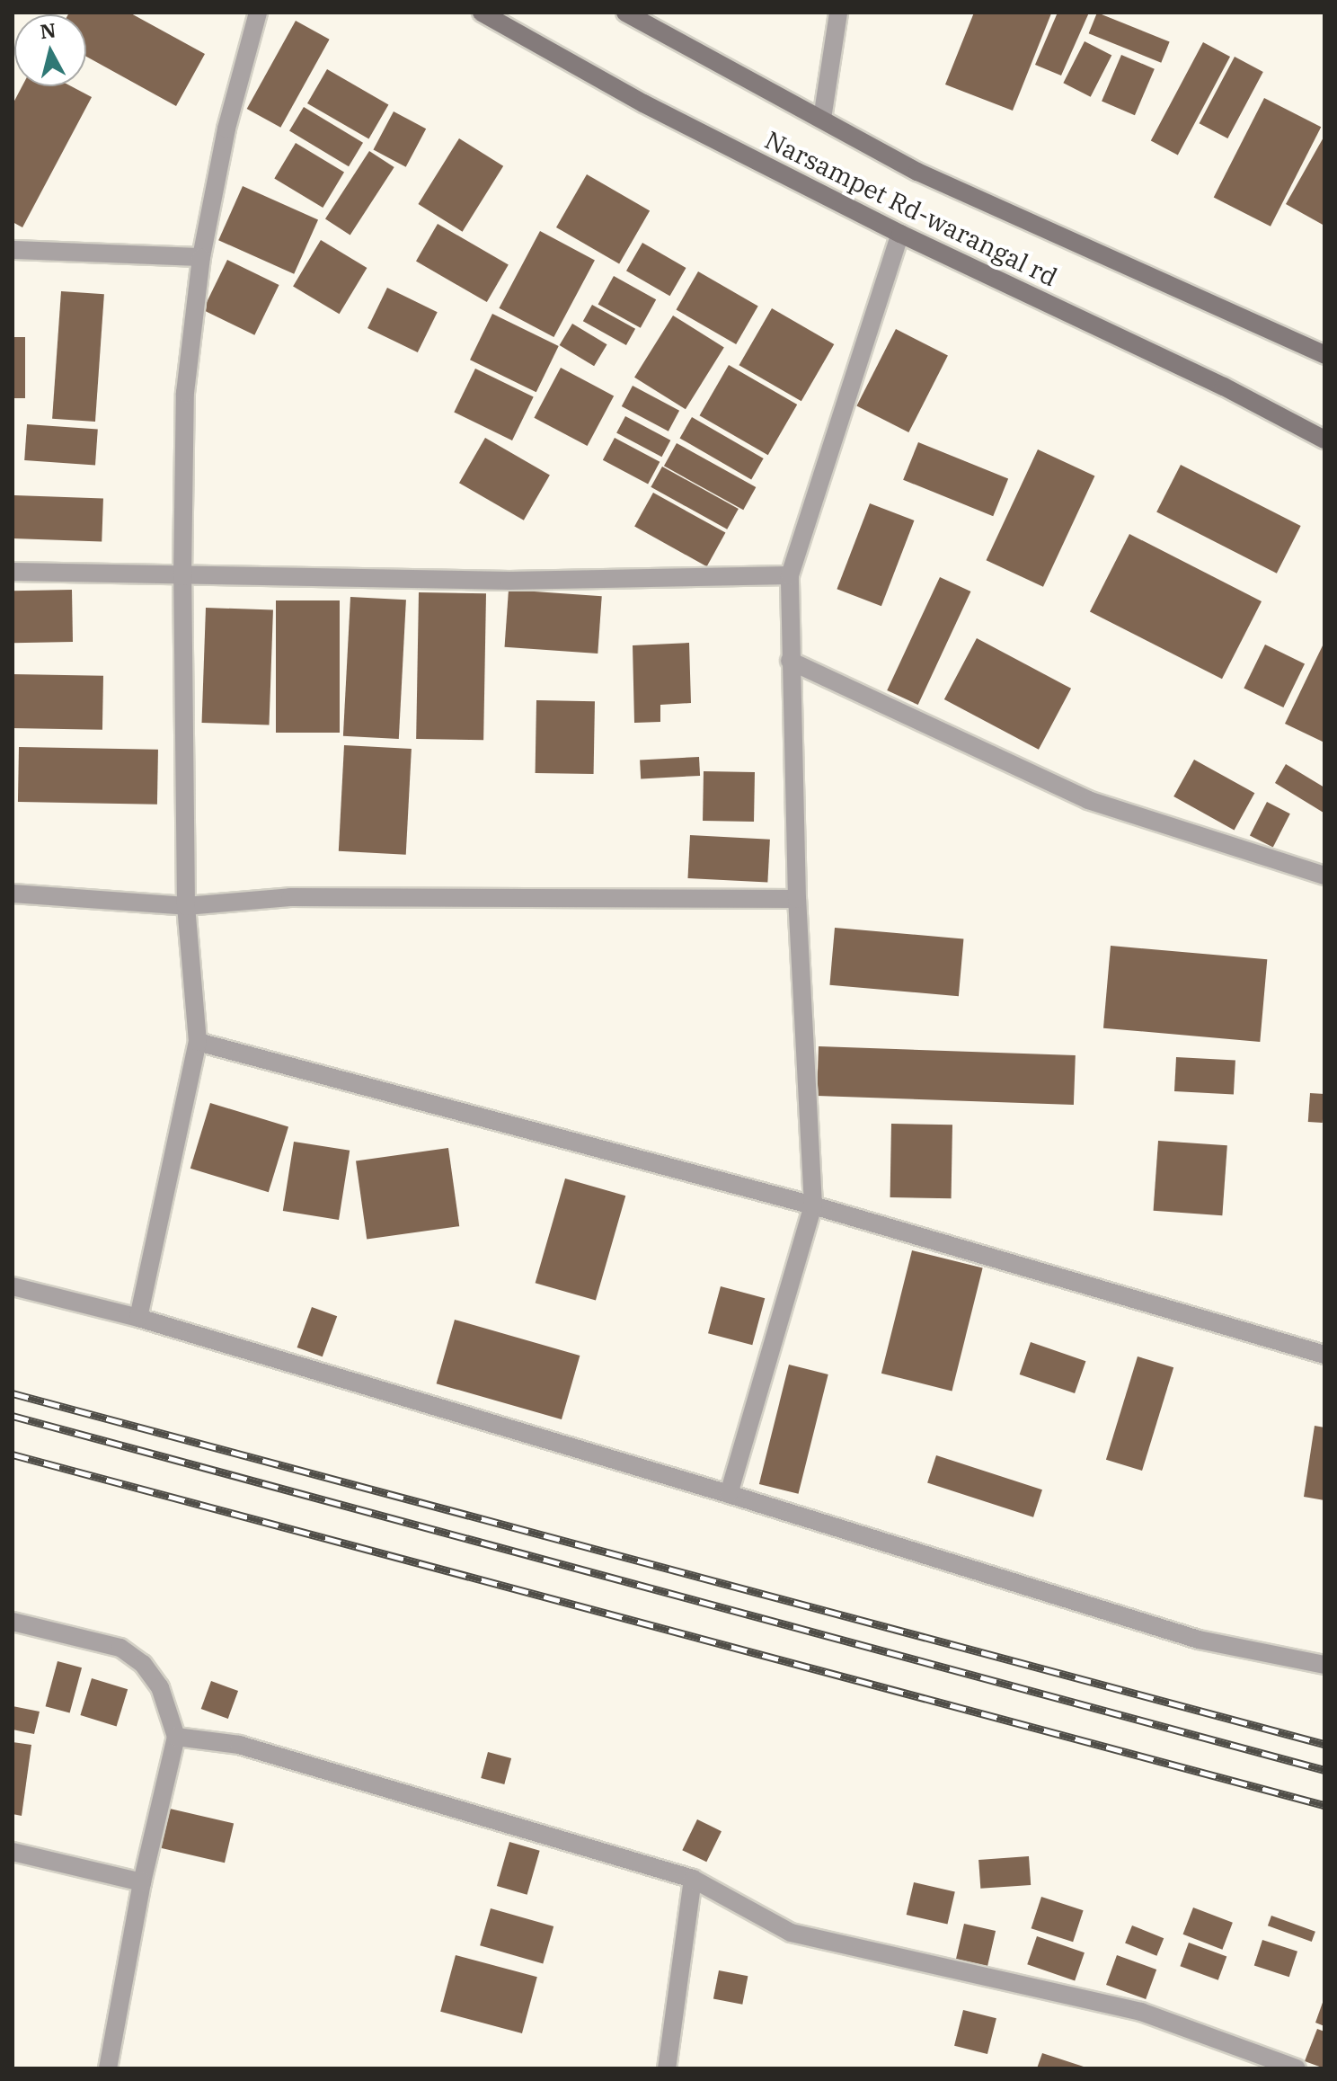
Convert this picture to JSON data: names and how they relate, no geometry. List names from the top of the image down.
{
  "streets": {
    "main road": ["Narsampet Rd-warangal rd"]
  },
  "north": "top"
}
